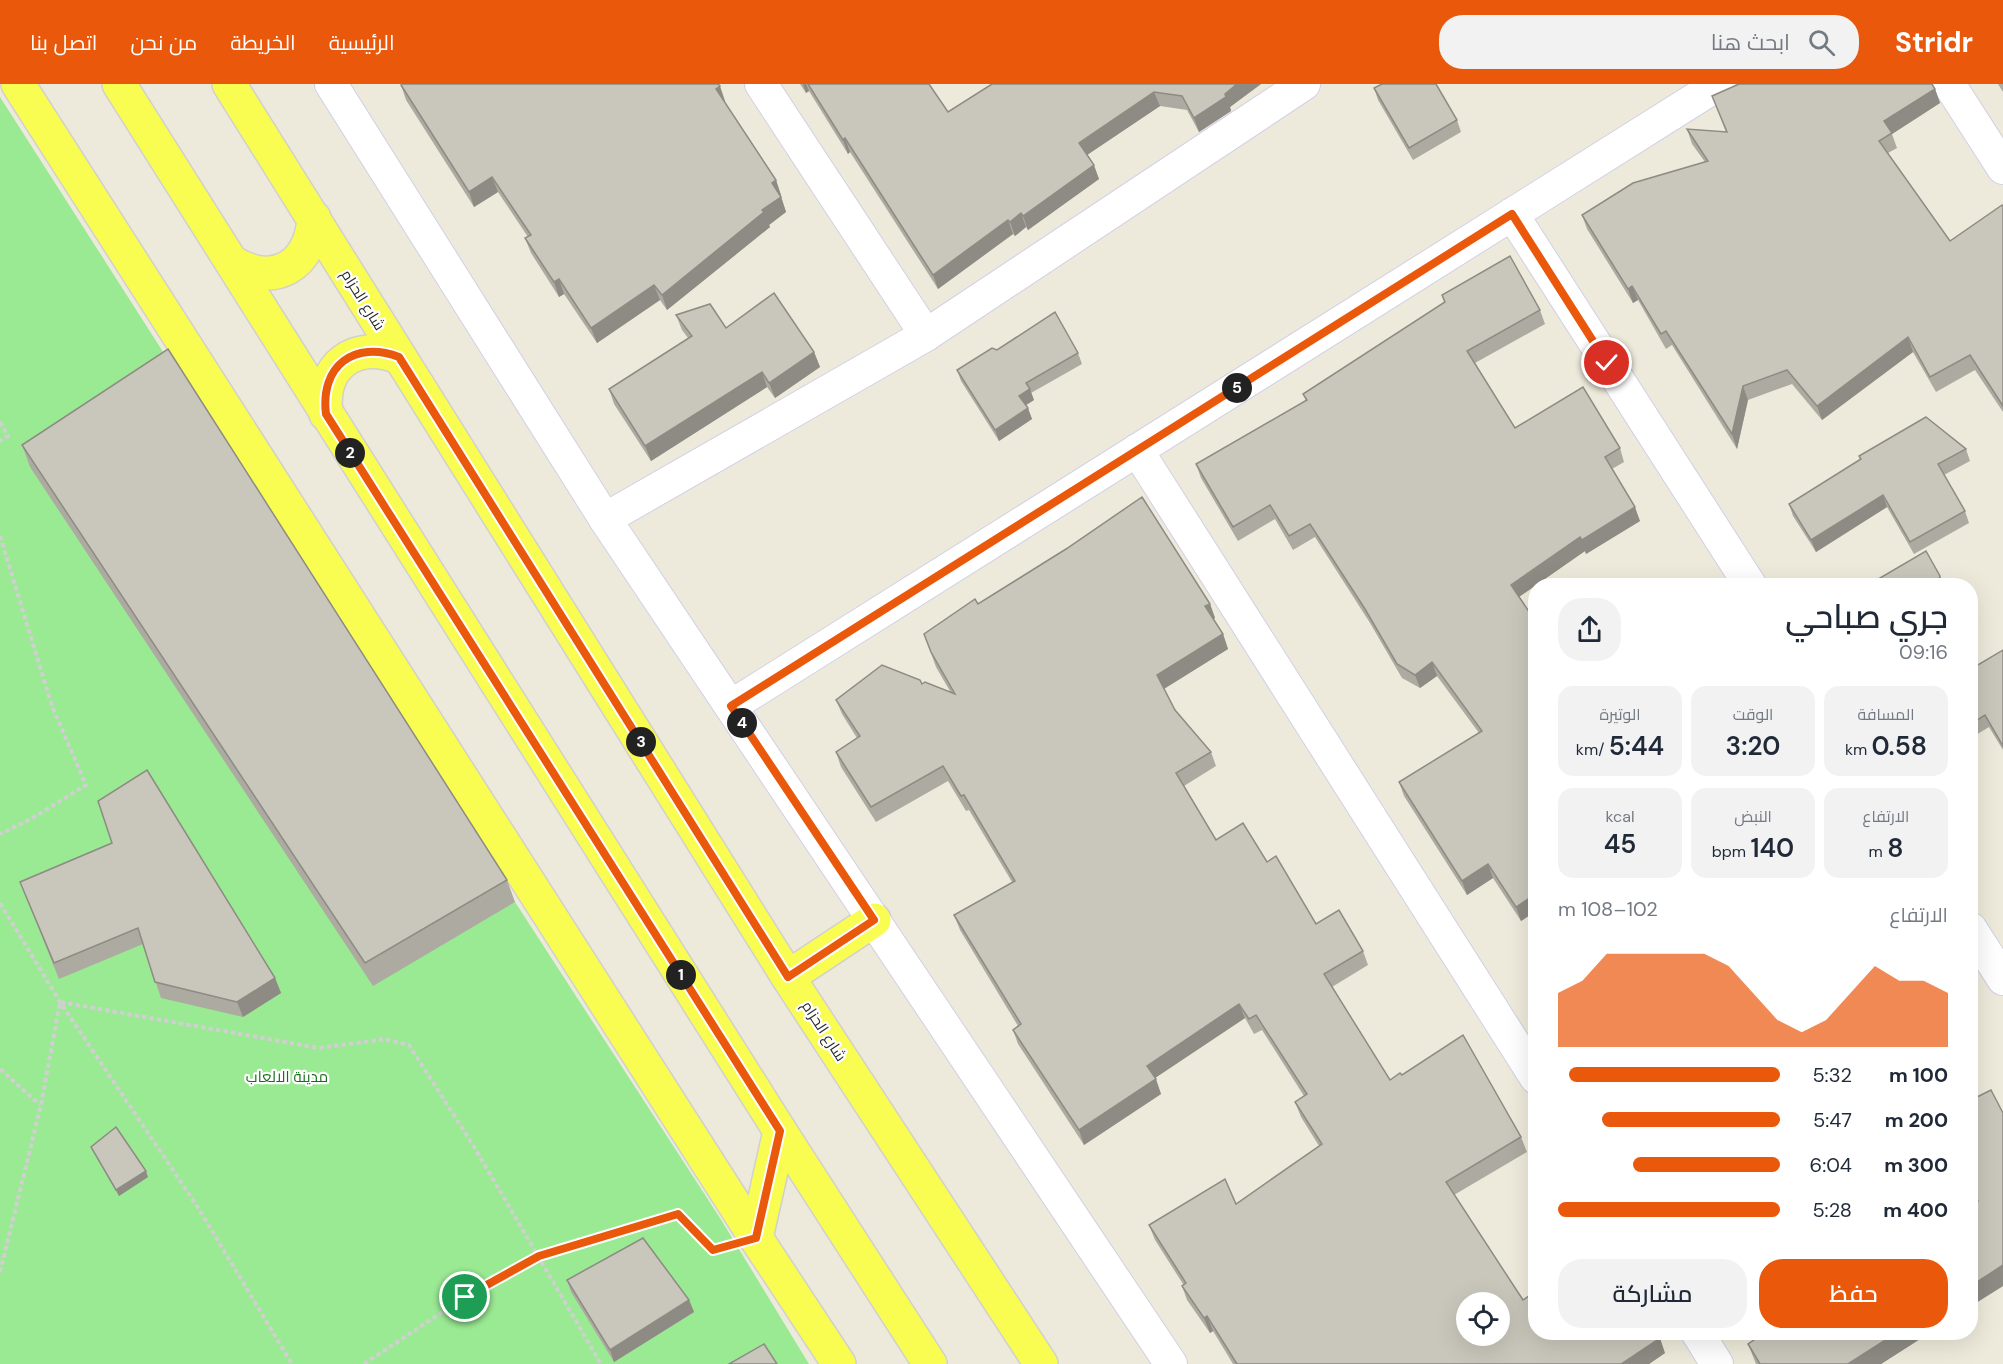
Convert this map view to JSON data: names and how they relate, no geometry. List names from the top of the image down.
{
  "streets": {
    "main road": ["شارع الحزام"]
  },
  "parks": ["مدينة الالعاب"],
  "page": {
    "header": "Stridr",
    "search": "ابحث هنا",
    "nav": [
      "الرئيسية",
      "الخريطة",
      "من نحن",
      "اتصل بنا"
    ],
    "pins": [
      "5",
      "2",
      "4",
      "3",
      "1"
    ],
    "heading": ["جري صباحي", "09:16"],
    "stats": [
      ["المسافة", "0.58 km"],
      ["الوقت", "3:20"],
      ["الوتيرة", "5:44 /km"],
      ["الارتفاع", "8 m"],
      ["النبض", "140 bpm"],
      ["kcal", "45"]
    ],
    "chart": ["الارتفاع", "102–108 m"],
    "list": [
      {
        "name": "100 m",
        "note": "5:32"
      },
      {
        "name": "200 m",
        "note": "5:47"
      },
      {
        "name": "300 m",
        "note": "6:04"
      },
      {
        "name": "400 m",
        "note": "5:28"
      }
    ],
    "buttons": ["حفظ", "مشاركة"]
  }
}
